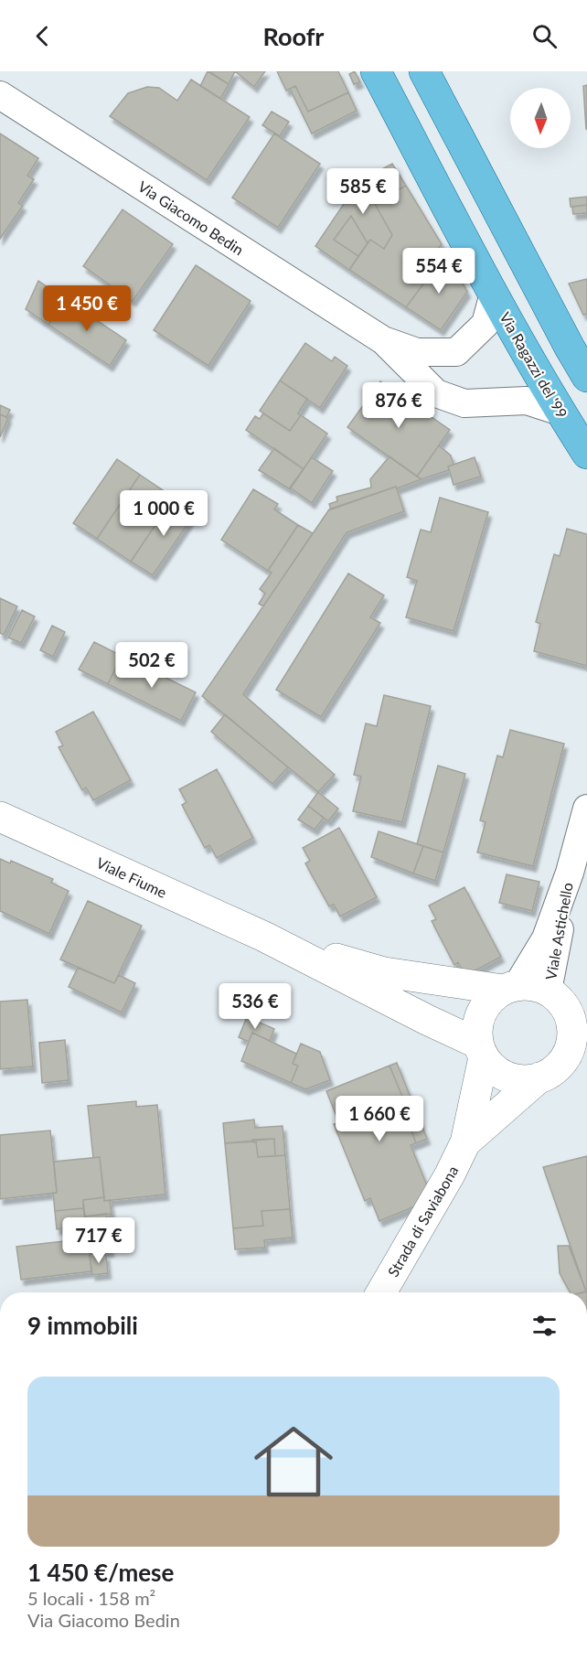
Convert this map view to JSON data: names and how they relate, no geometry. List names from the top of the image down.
{
  "streets": {
    "main road": ["Via Ragazzi del '99"],
    "street": [
      "Via Giacomo Bedin",
      "Viale Fiume",
      "Viale Astichello",
      "Strada di Saviabona"
    ]
  },
  "crossings": [
    ["Via Giacomo Bedin", "Via Ragazzi del '99"],
    ["Viale Fiume", "Viale Astichello"],
    ["Viale Fiume", "Strada di Saviabona"],
    ["Viale Astichello", "Strada di Saviabona"]
  ],
  "north": "bottom",
  "page": {
    "header": "Roofr",
    "price": [
      "585 €",
      "554 €",
      "1 450 €",
      "876 €",
      "1 000 €",
      "502 €",
      "536 €",
      "1 660 €",
      "717 €"
    ],
    "heading": "9 immobili",
    "list": [
      {
        "name": "1 450 €/mese",
        "note": "5 locali · 158 m² · Via Giacomo Bedin"
      }
    ]
  }
}
